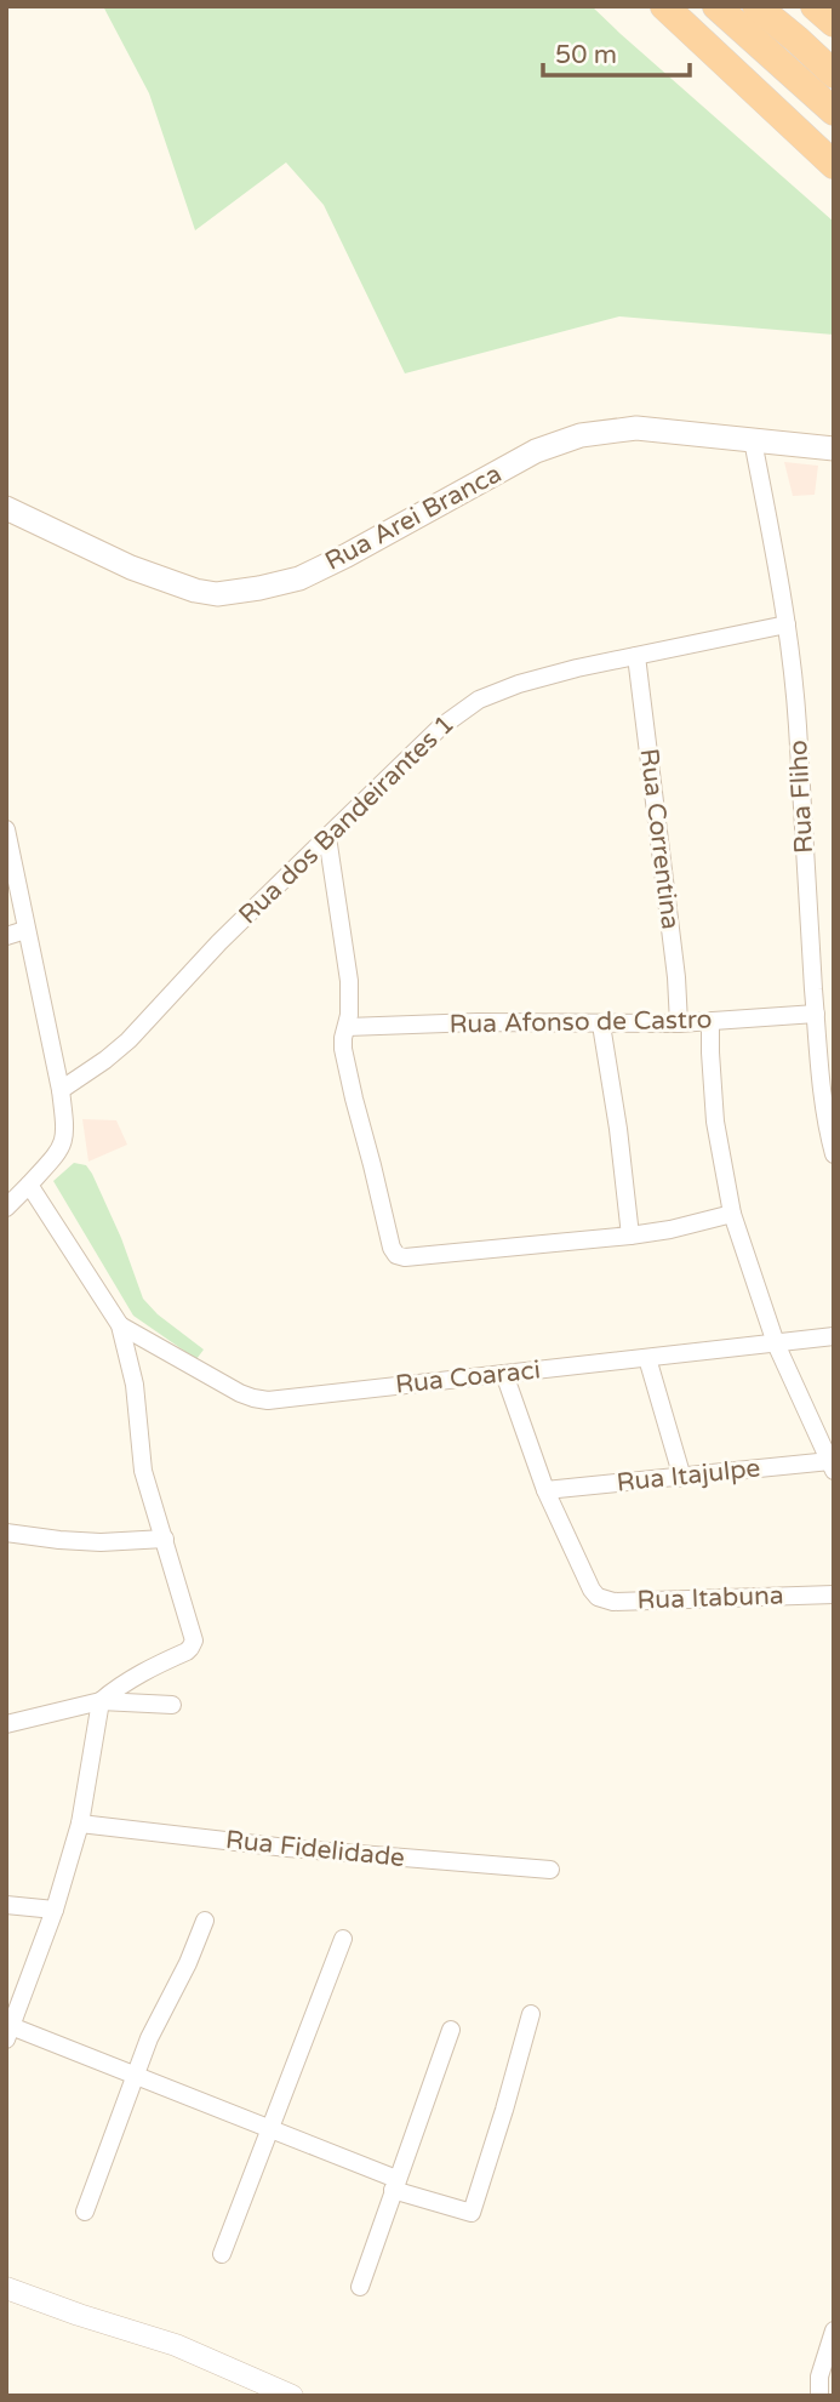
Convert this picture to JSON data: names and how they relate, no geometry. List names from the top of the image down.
{
  "streets": {
    "main road": ["Rua Arei Branca"],
    "street": [
      "Rua Fliho",
      "Rua dos Bandeirantes 1",
      "Rua Correntina",
      "Rua Afonso de Castro",
      "Rua Coaraci",
      "Rua Itajulpe",
      "Rua Itabuna",
      "Rua Fidelidade"
    ]
  },
  "crossings": [
    ["Rua Arei Branca", "Rua Fliho"],
    ["Rua Fliho", "Rua dos Bandeirantes 1"],
    ["Rua Fliho", "Rua Afonso de Castro"],
    ["Rua dos Bandeirantes 1", "Rua Correntina"],
    ["Rua Correntina", "Rua Afonso de Castro"],
    ["Rua Itajulpe", "Rua Itabuna"]
  ],
  "scale_bar": "50 m"
}
